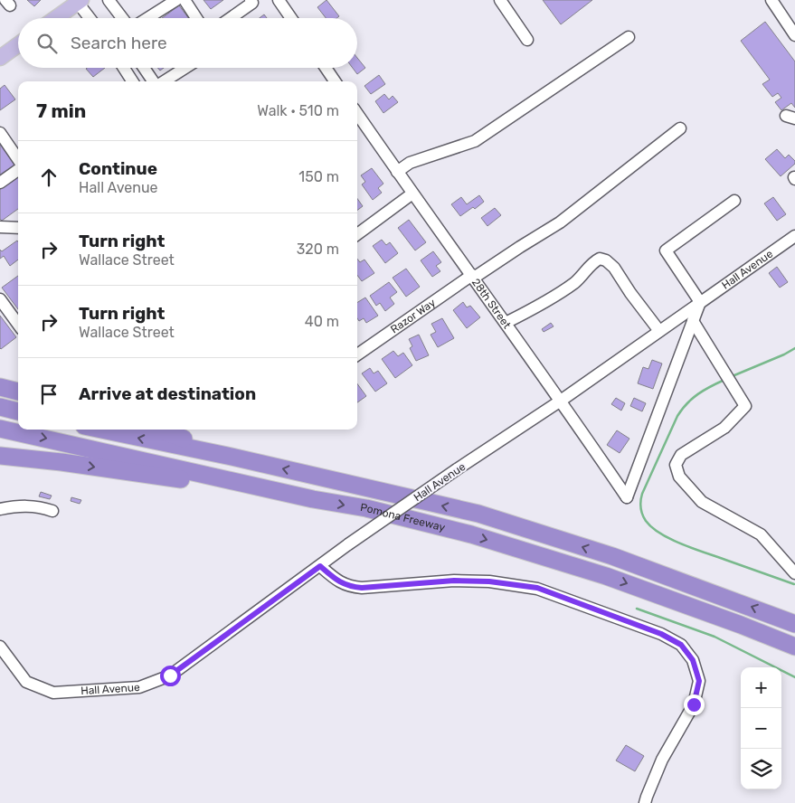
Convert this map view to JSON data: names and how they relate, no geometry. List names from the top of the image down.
{
  "streets": {
    "highway": ["Pomona Freeway"],
    "street": ["Hall Avenue", "28th Street", "Razor Way"]
  },
  "crossings": [
    ["Hall Avenue", "28th Street"],
    ["28th Street", "Razor Way"]
  ],
  "page": {
    "search": "Search here",
    "heading": ["7 min", "Walk · 510 m"],
    "list": [
      ["Continue", "Hall Avenue", "150 m"],
      ["Turn right", "Wallace Street", "320 m"],
      ["Turn right", "Wallace Street", "40 m"],
      "Arrive at destination"
    ],
    "map_buttons": ["+", "−"]
  }
}
